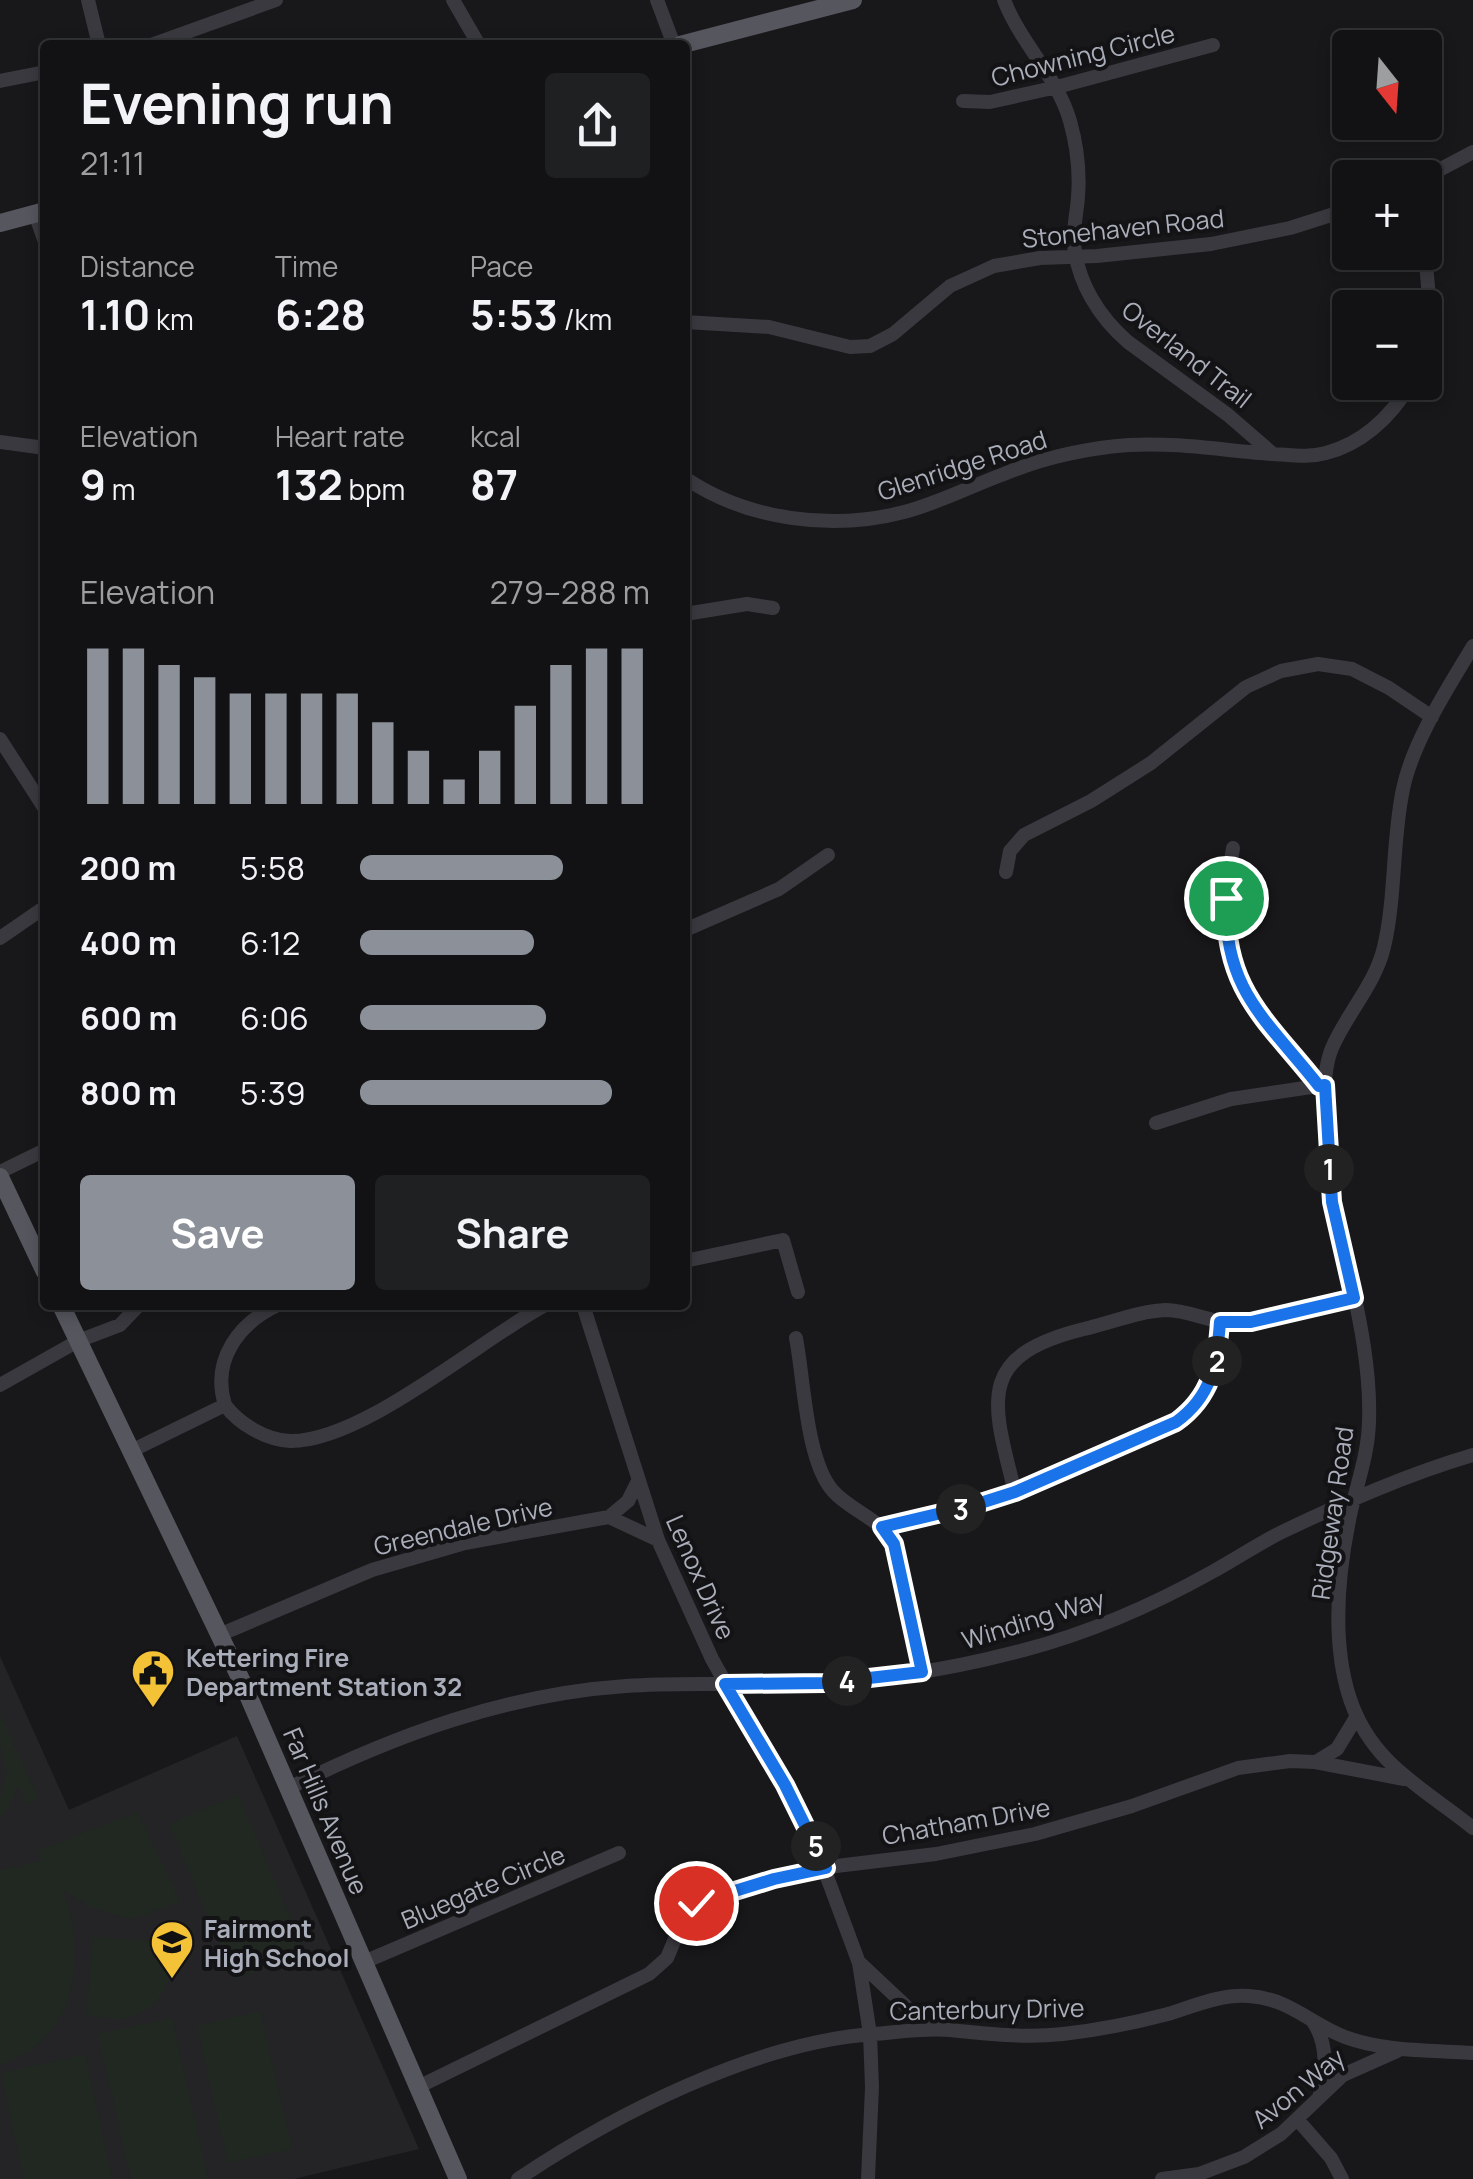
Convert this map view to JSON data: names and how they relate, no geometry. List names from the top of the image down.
{
  "streets": {
    "main road": ["Far Hills Avenue"],
    "street": [
      "Chowning Circle",
      "Stonehaven Road",
      "Overland Trail",
      "Glenridge Road",
      "Ridgeway Road",
      "Greendale Drive",
      "Lenox Drive",
      "Winding Way",
      "Chatham Drive",
      "Bluegate Circle",
      "Canterbury Drive",
      "Avon Way"
    ]
  },
  "crossings": [
    ["Chowning Circle", "Overland Trail"],
    ["Stonehaven Road", "Overland Trail"],
    ["Overland Trail", "Glenridge Road"],
    ["Ridgeway Road", "Winding Way"],
    ["Ridgeway Road", "Chatham Drive"],
    ["Greendale Drive", "Far Hills Avenue"],
    ["Lenox Drive", "Winding Way"],
    ["Lenox Drive", "Chatham Drive"],
    ["Lenox Drive", "Canterbury Drive"],
    ["Winding Way", "Far Hills Avenue"],
    ["Far Hills Avenue", "Chatham Drive"],
    ["Far Hills Avenue", "Bluegate Circle"],
    ["Canterbury Drive", "Avon Way"]
  ],
  "places": {
    "public building": ["Kettering Fire Department Station 32"],
    "school or university": ["Fairmont High School"]
  },
  "north": "bottom",
  "page": {
    "map_buttons": ["+", "−"],
    "heading": ["Evening run", "21:11"],
    "stats": [
      ["Distance", "1.10 km"],
      ["Time", "6:28"],
      ["Pace", "5:53 /km"],
      ["Elevation", "9 m"],
      ["Heart rate", "132 bpm"],
      ["kcal", "87"]
    ],
    "chart": ["Elevation", "279–288 m"],
    "list": [
      {
        "name": "200 m",
        "note": "5:58"
      },
      {
        "name": "400 m",
        "note": "6:12"
      },
      {
        "name": "600 m",
        "note": "6:06"
      },
      {
        "name": "800 m",
        "note": "5:39"
      }
    ],
    "pins": [
      "1",
      "2",
      "3",
      "4",
      "5"
    ],
    "buttons": ["Save", "Share"]
  }
}
